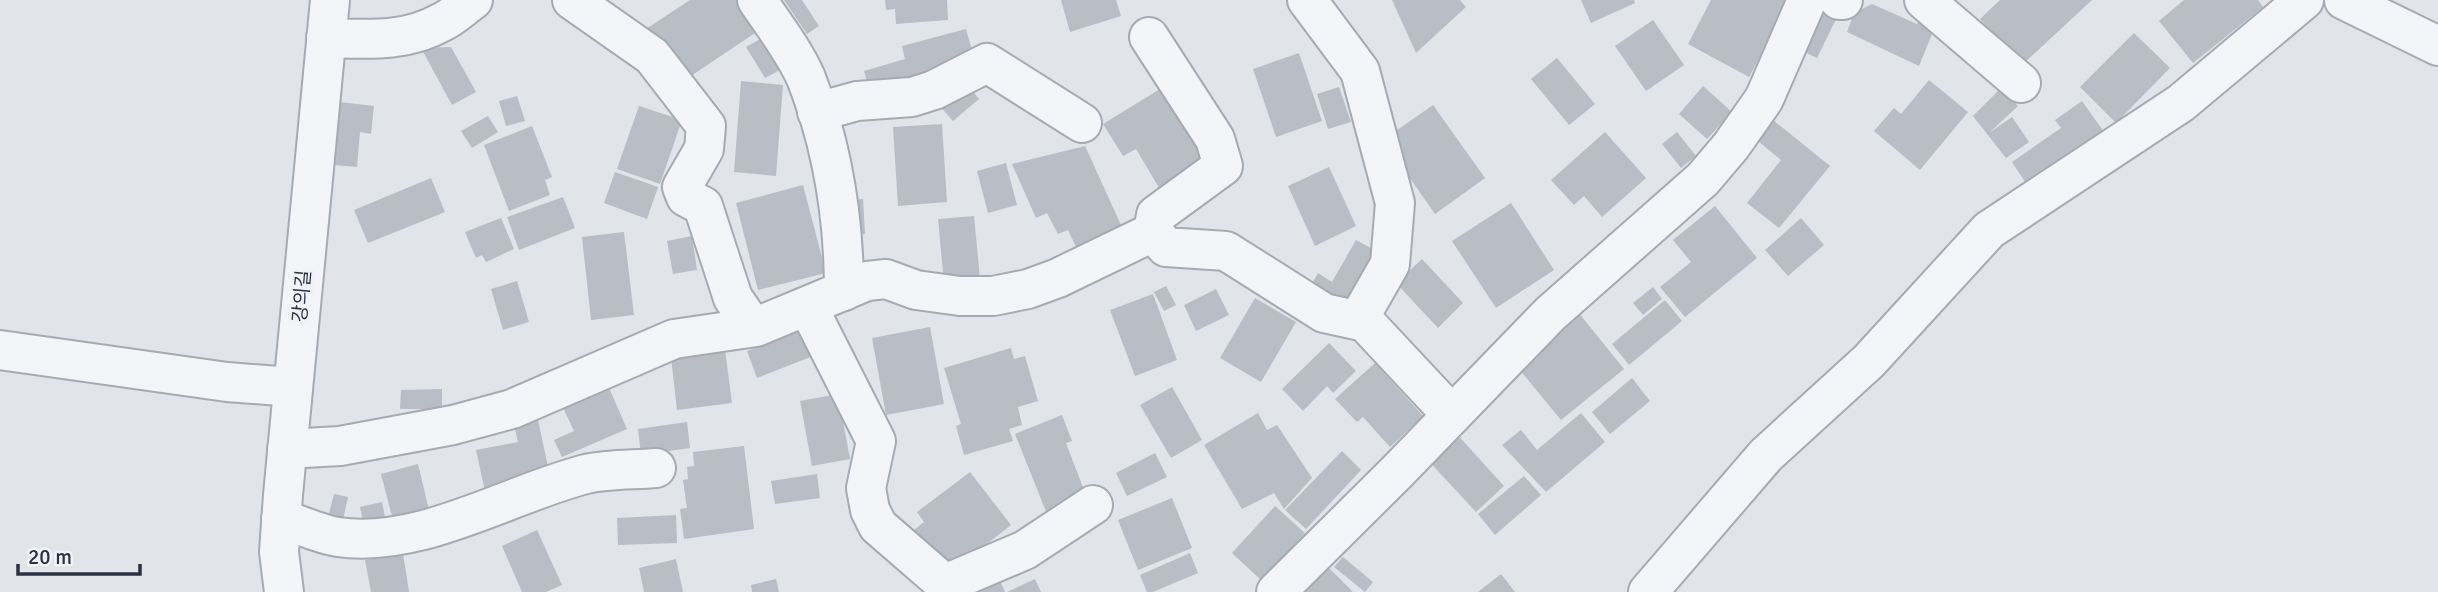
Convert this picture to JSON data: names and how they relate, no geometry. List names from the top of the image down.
{
  "streets": {
    "street": ["강의길"]
  },
  "scale_bar": "20 m"
}
